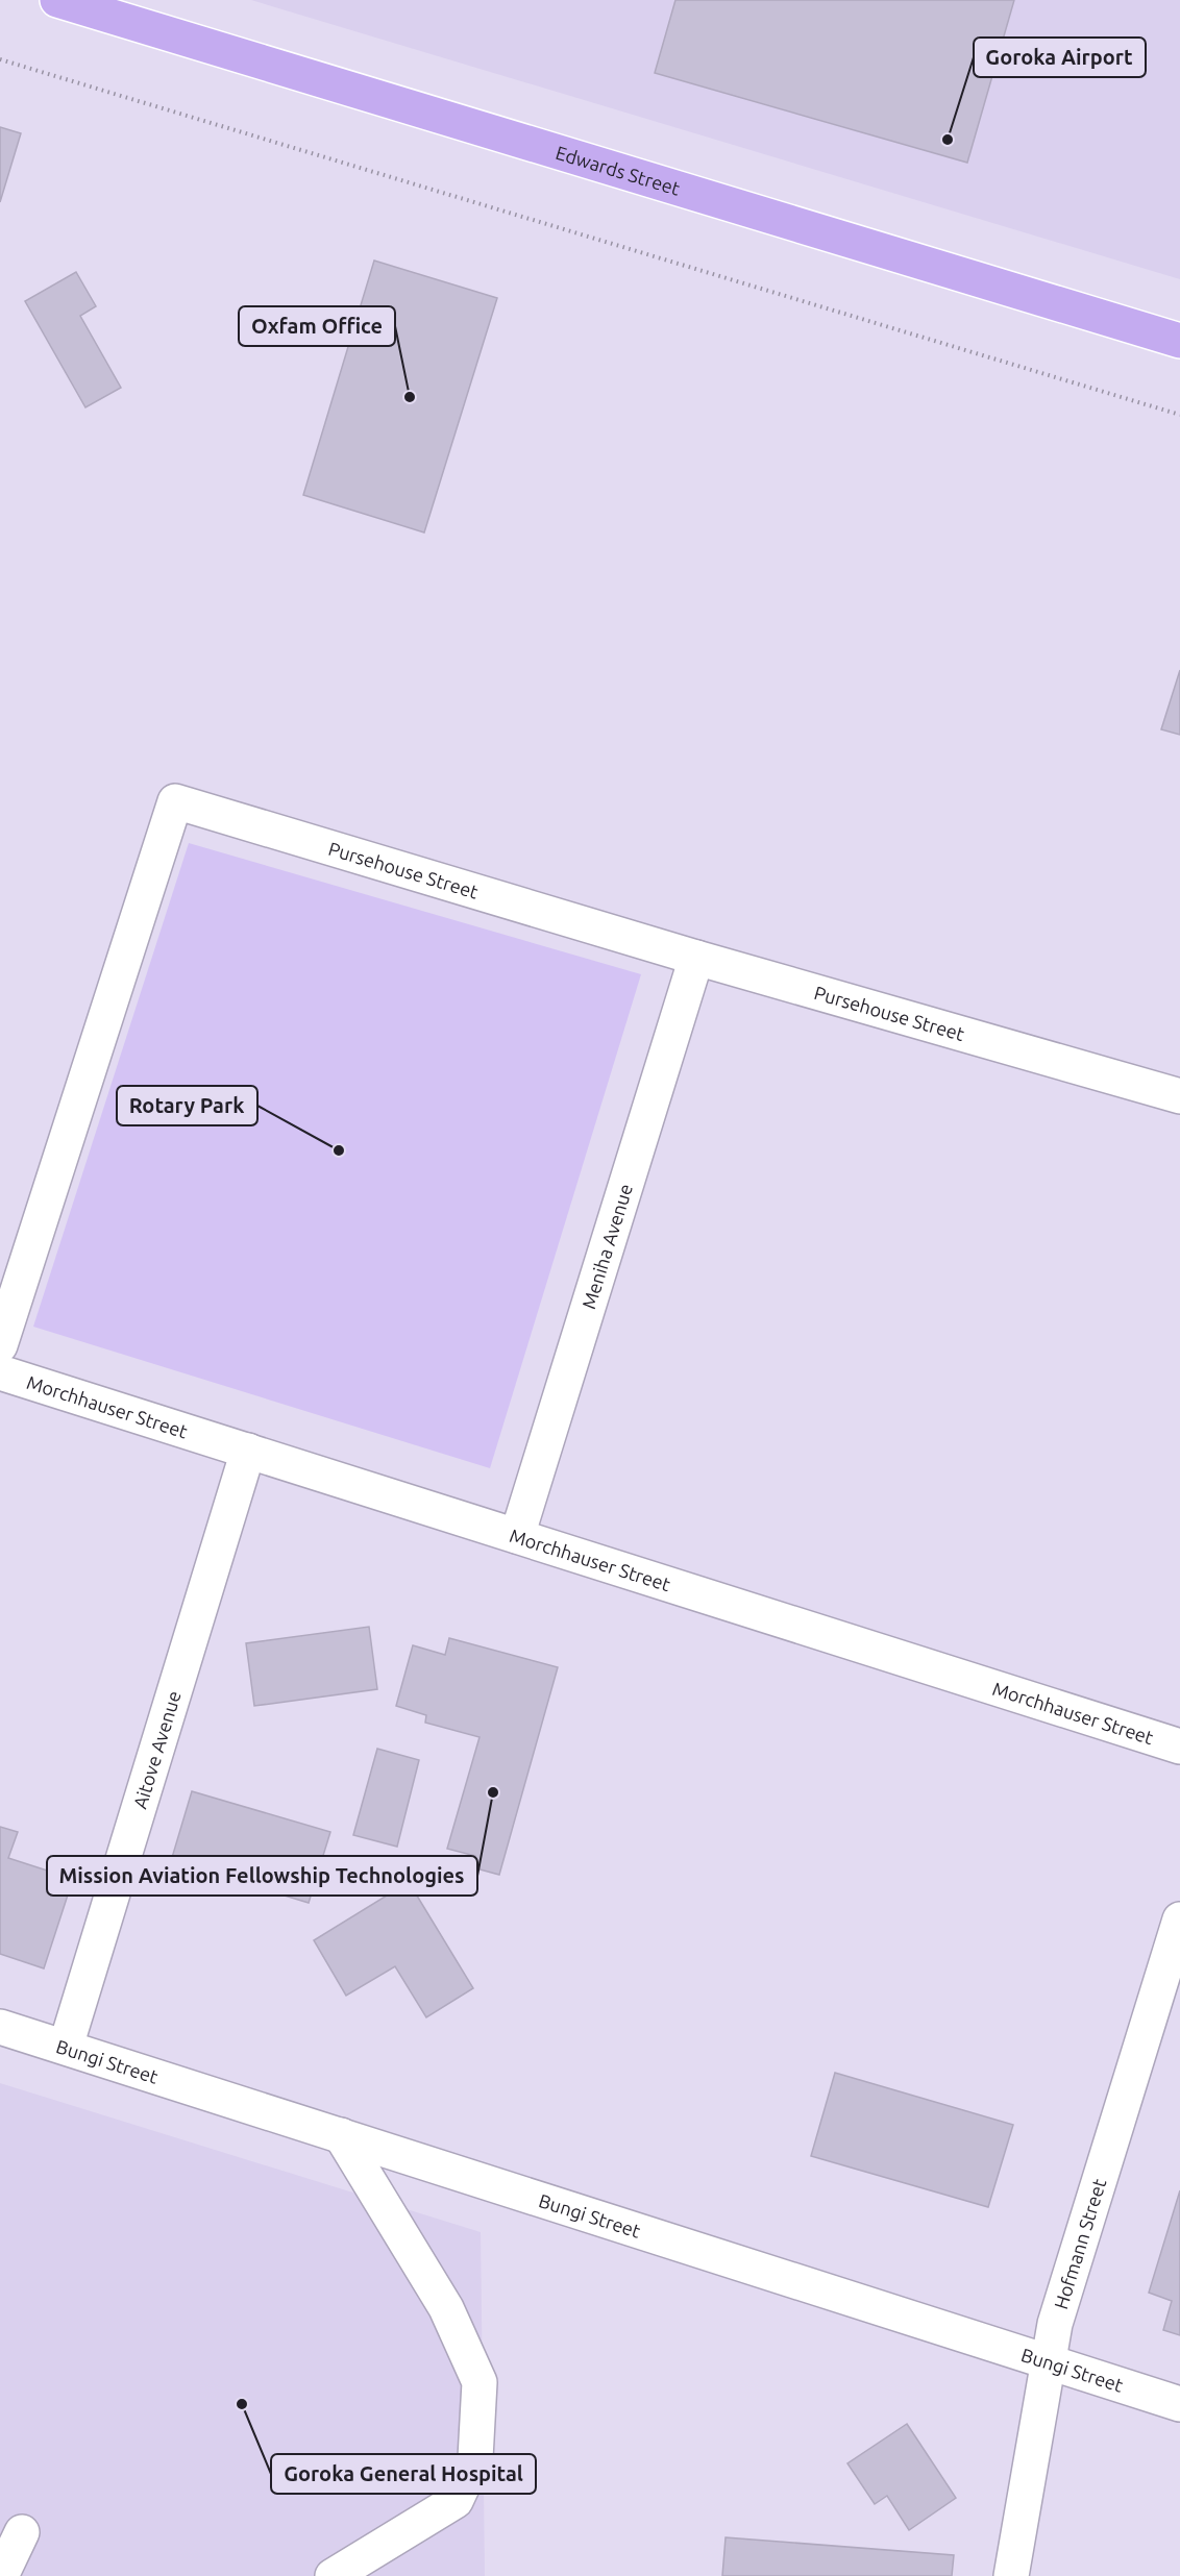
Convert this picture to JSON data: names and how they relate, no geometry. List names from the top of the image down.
{
  "streets": {
    "highway": ["Edwards Street"],
    "street": [
      "Pursehouse Street",
      "Meniha Avenue",
      "Morchhauser Street",
      "Aitove Avenue",
      "Bungi Street",
      "Hofmann Street"
    ]
  },
  "crossings": [
    ["Pursehouse Street", "Meniha Avenue"],
    ["Meniha Avenue", "Morchhauser Street"],
    ["Morchhauser Street", "Aitove Avenue"],
    ["Aitove Avenue", "Bungi Street"],
    ["Bungi Street", "Hofmann Street"]
  ],
  "places": [
    "Goroka Airport",
    "Oxfam Office",
    "Rotary Park",
    "Mission Aviation Fellowship Technologies",
    "Goroka General Hospital"
  ]
}
